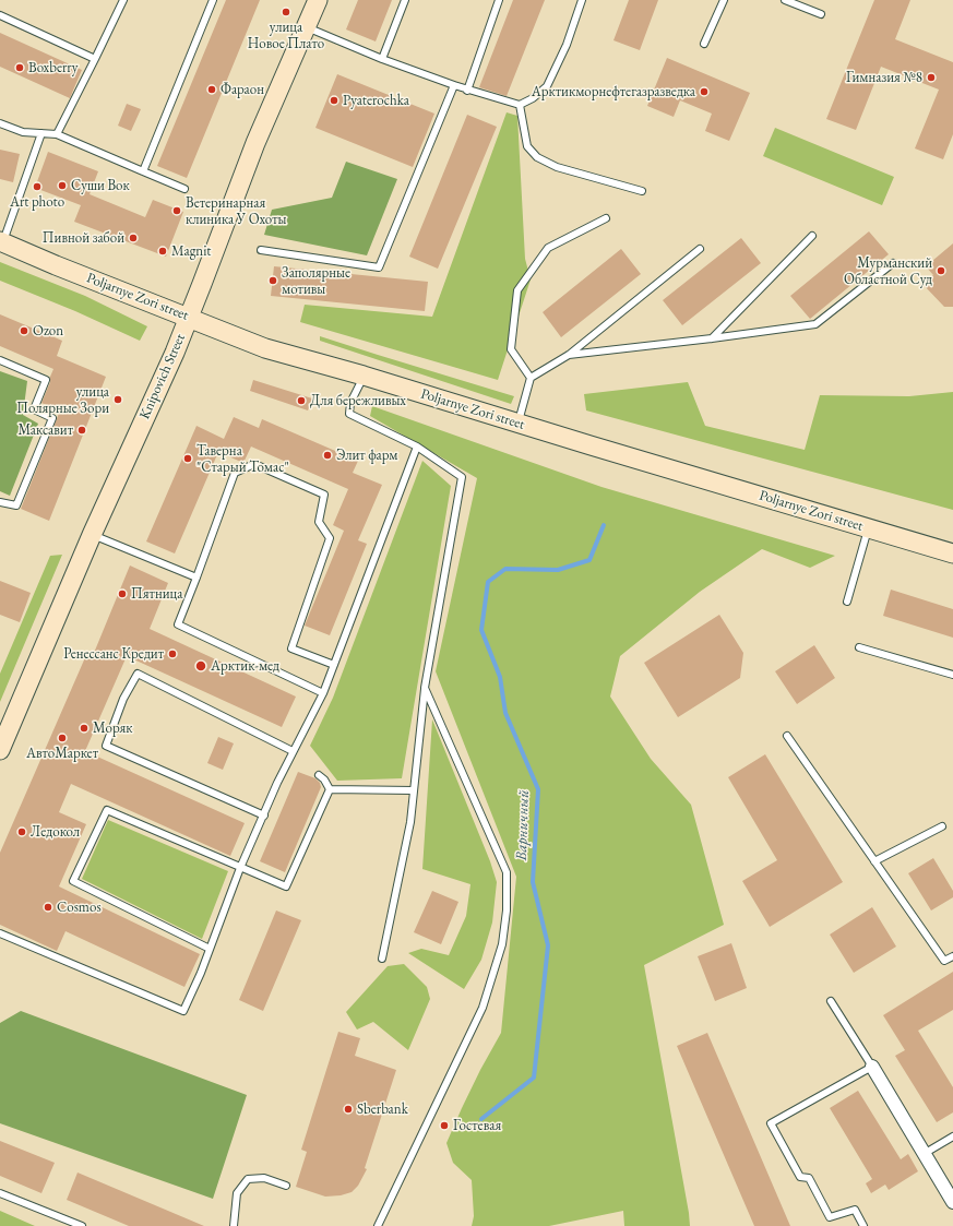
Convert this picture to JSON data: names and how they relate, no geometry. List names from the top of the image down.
{
  "streets": {
    "main road": ["Poljarnye Zori street", "Knipovich Street"]
  },
  "crossings": [
    ["Poljarnye Zori street", "Knipovich Street"]
  ],
  "water": ["Варничный"],
  "places": [
    "улица Новое Плато",
    "Boxberry",
    "Гимназия №8",
    "Фараон",
    "Арктикморнефтегазразведка",
    "Pyaterochka",
    "Суши Вок",
    "Art photo",
    "Ветеринарная клиника У Охоты",
    "Пивной забой",
    "Magnit",
    "Мурманский Областной Суд",
    "Заполярные мотивы",
    "Ozon",
    "улица Полярные Зори",
    "Для бережливых",
    "Максавит",
    "Элит фарм",
    "Таверна \"Старый Томас\"",
    "Пятница",
    "Ренессанс Кредит",
    "Арктик-мед",
    "Моряк",
    "АвтоМаркет",
    "Ледокол",
    "Cosmos",
    "Sberbank",
    "Гостевая"
  ]
}
